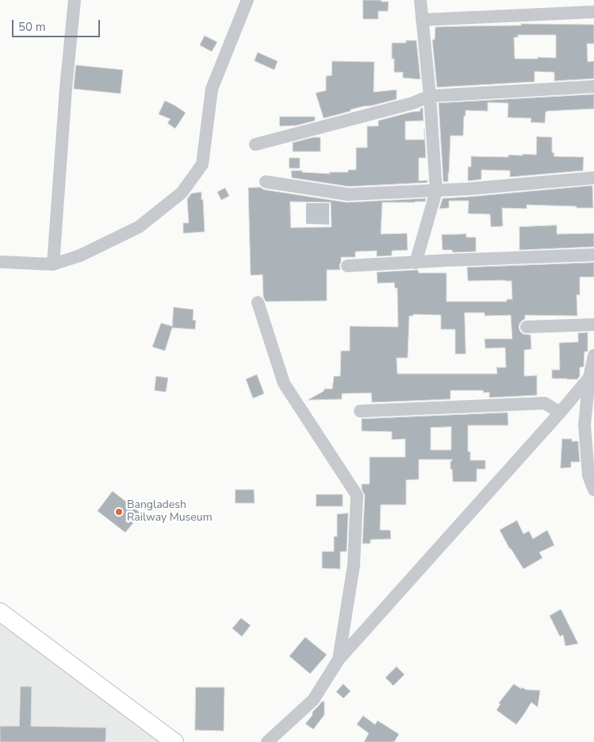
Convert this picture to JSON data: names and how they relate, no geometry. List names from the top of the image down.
{
  "places": ["Bangladesh Railway Museum"],
  "scale_bar": "50 m"
}
